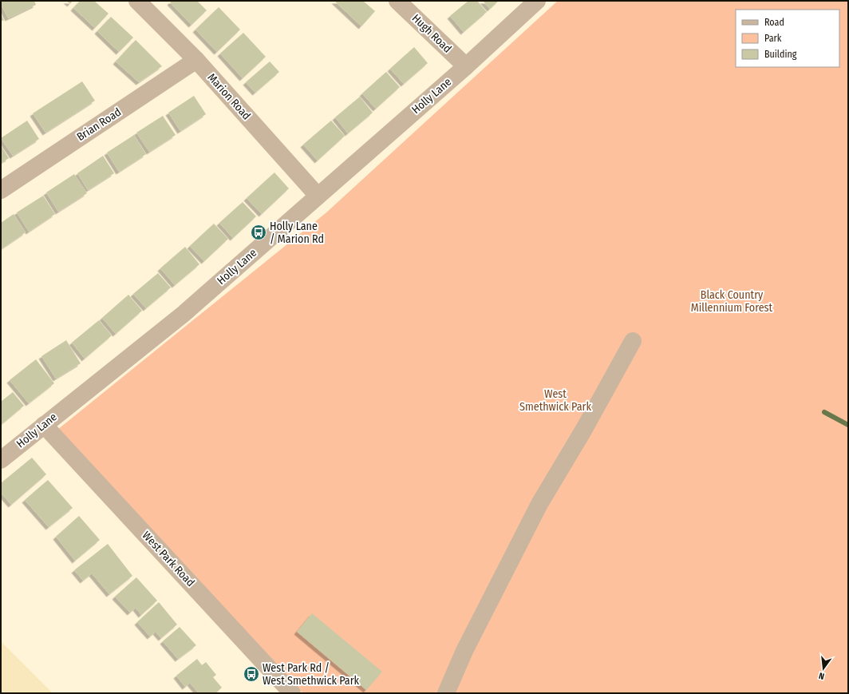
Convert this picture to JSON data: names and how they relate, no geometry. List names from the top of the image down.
{
  "streets": {
    "street": [
      "Hugh Road",
      "Holly Lane",
      "Marion Road",
      "Brian Road",
      "West Park Road"
    ]
  },
  "crossings": [
    ["Hugh Road", "Holly Lane"],
    ["Holly Lane", "Marion Road"],
    ["Holly Lane", "West Park Road"],
    ["Marion Road", "Brian Road"]
  ],
  "parks": ["Black Country Millennium Forest", "West Smethwick Park"],
  "places": {
    "bus stop": ["Holly Lane / Marion Rd", "West Park Rd / West Smethwick Park"]
  },
  "legend": ["Road", "Park", "Building"],
  "north": "bottom"
}
